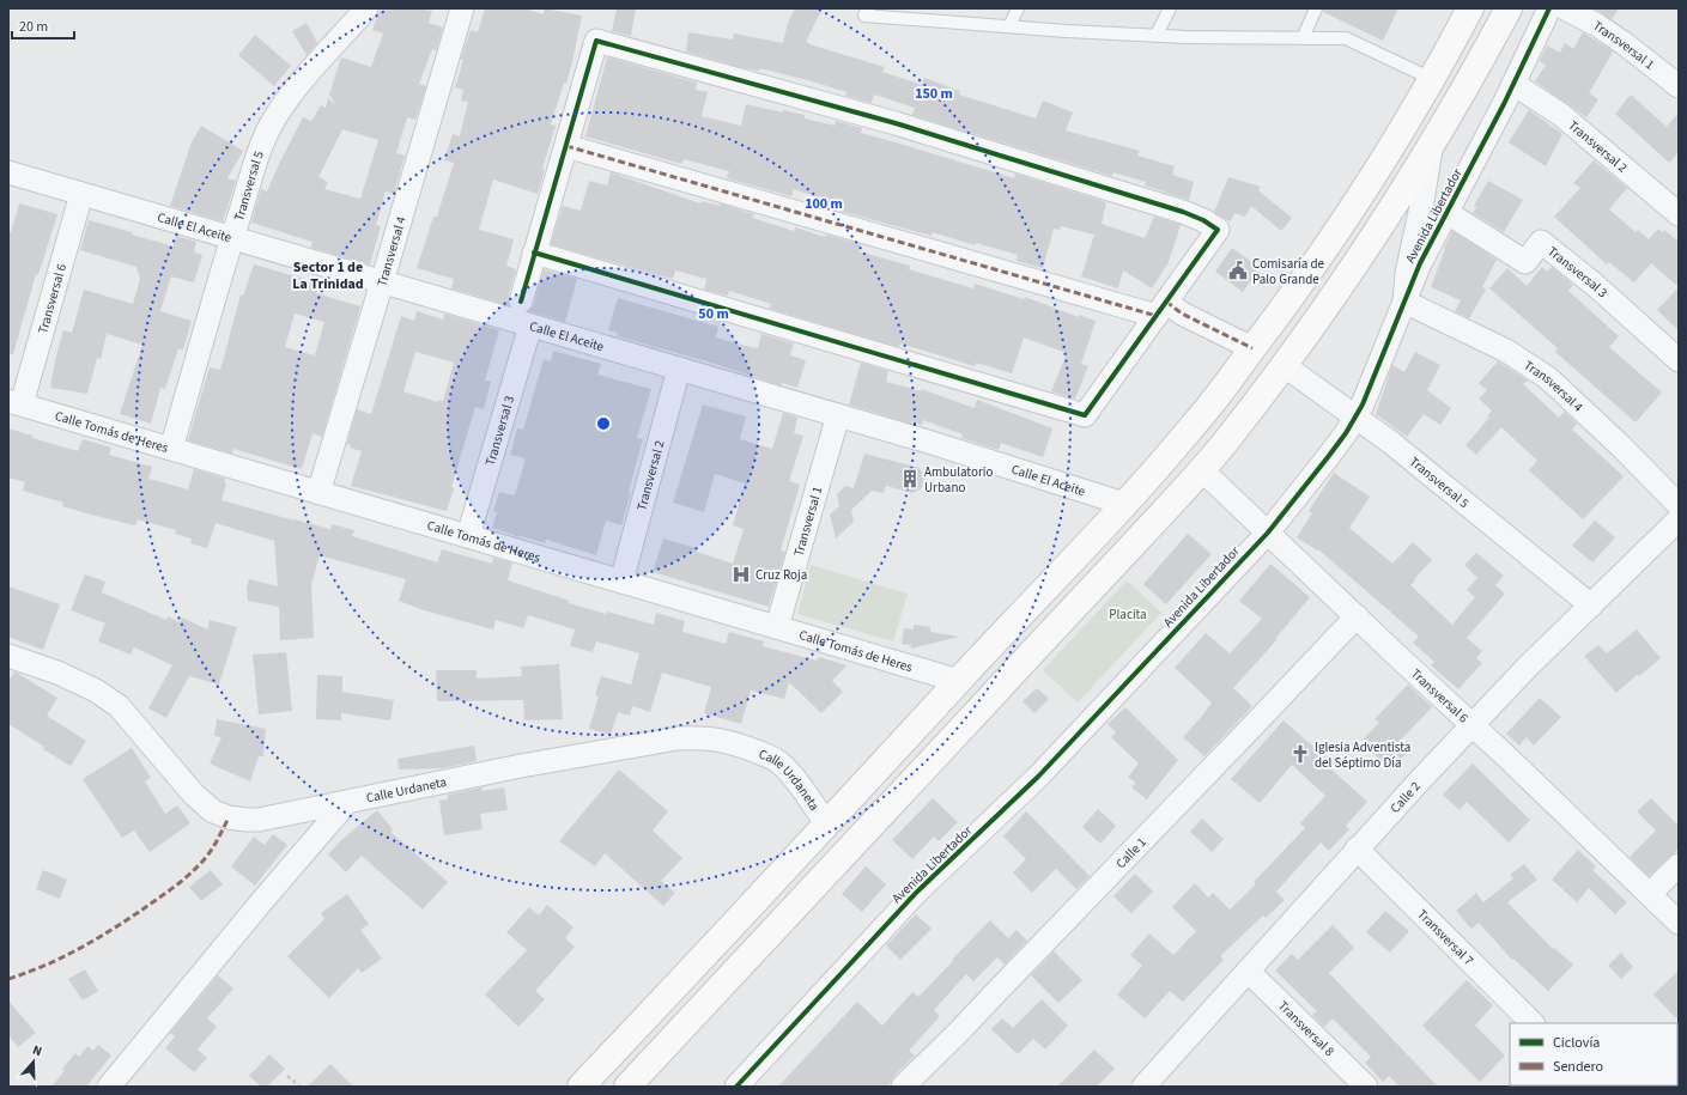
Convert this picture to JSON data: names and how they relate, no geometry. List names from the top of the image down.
{
  "streets": {
    "street": [
      "Transversal 1",
      "Transversal 2",
      "Transversal 5",
      "Avenida Libertador",
      "Calle El Aceite",
      "Transversal 4",
      "Transversal 3",
      "Transversal 6",
      "Calle Tomás de Heres",
      "Calle Urdaneta",
      "Calle 2",
      "Calle 1",
      "Transversal 7",
      "Transversal 8"
    ]
  },
  "crossings": [
    ["Transversal 1", "Calle El Aceite"],
    ["Transversal 1", "Calle Tomás de Heres"],
    ["Transversal 2", "Avenida Libertador"],
    ["Transversal 2", "Calle El Aceite"],
    ["Transversal 2", "Calle Tomás de Heres"],
    ["Transversal 5", "Avenida Libertador"],
    ["Transversal 5", "Calle El Aceite"],
    ["Transversal 5", "Calle Tomás de Heres"],
    ["Transversal 5", "Calle 2"],
    ["Avenida Libertador", "Transversal 4"],
    ["Avenida Libertador", "Transversal 3"],
    ["Avenida Libertador", "Transversal 6"],
    ["Calle El Aceite", "Transversal 4"],
    ["Calle El Aceite", "Transversal 3"],
    ["Calle El Aceite", "Transversal 6"],
    ["Transversal 4", "Calle Tomás de Heres"],
    ["Transversal 3", "Calle Tomás de Heres"],
    ["Transversal 6", "Calle Tomás de Heres"],
    ["Transversal 6", "Calle 2"],
    ["Transversal 6", "Calle 1"],
    ["Calle 2", "Transversal 7"],
    ["Calle 2", "Transversal 8"]
  ],
  "districts": ["Sector 1 de La Trinidad"],
  "parks": ["Placita"],
  "places": {
    "public building": ["Comisaría de Palo Grande"],
    "building": ["Ambulatorio Urbano"],
    "hospital": ["Cruz Roja"],
    "church": ["Iglesia Adventista del Séptimo Día"]
  },
  "legend": ["Ciclovía", "Sendero"],
  "scale_bar": "20 m",
  "north": "top",
  "rings": ["150 m", "100 m", "50 m"]
}
